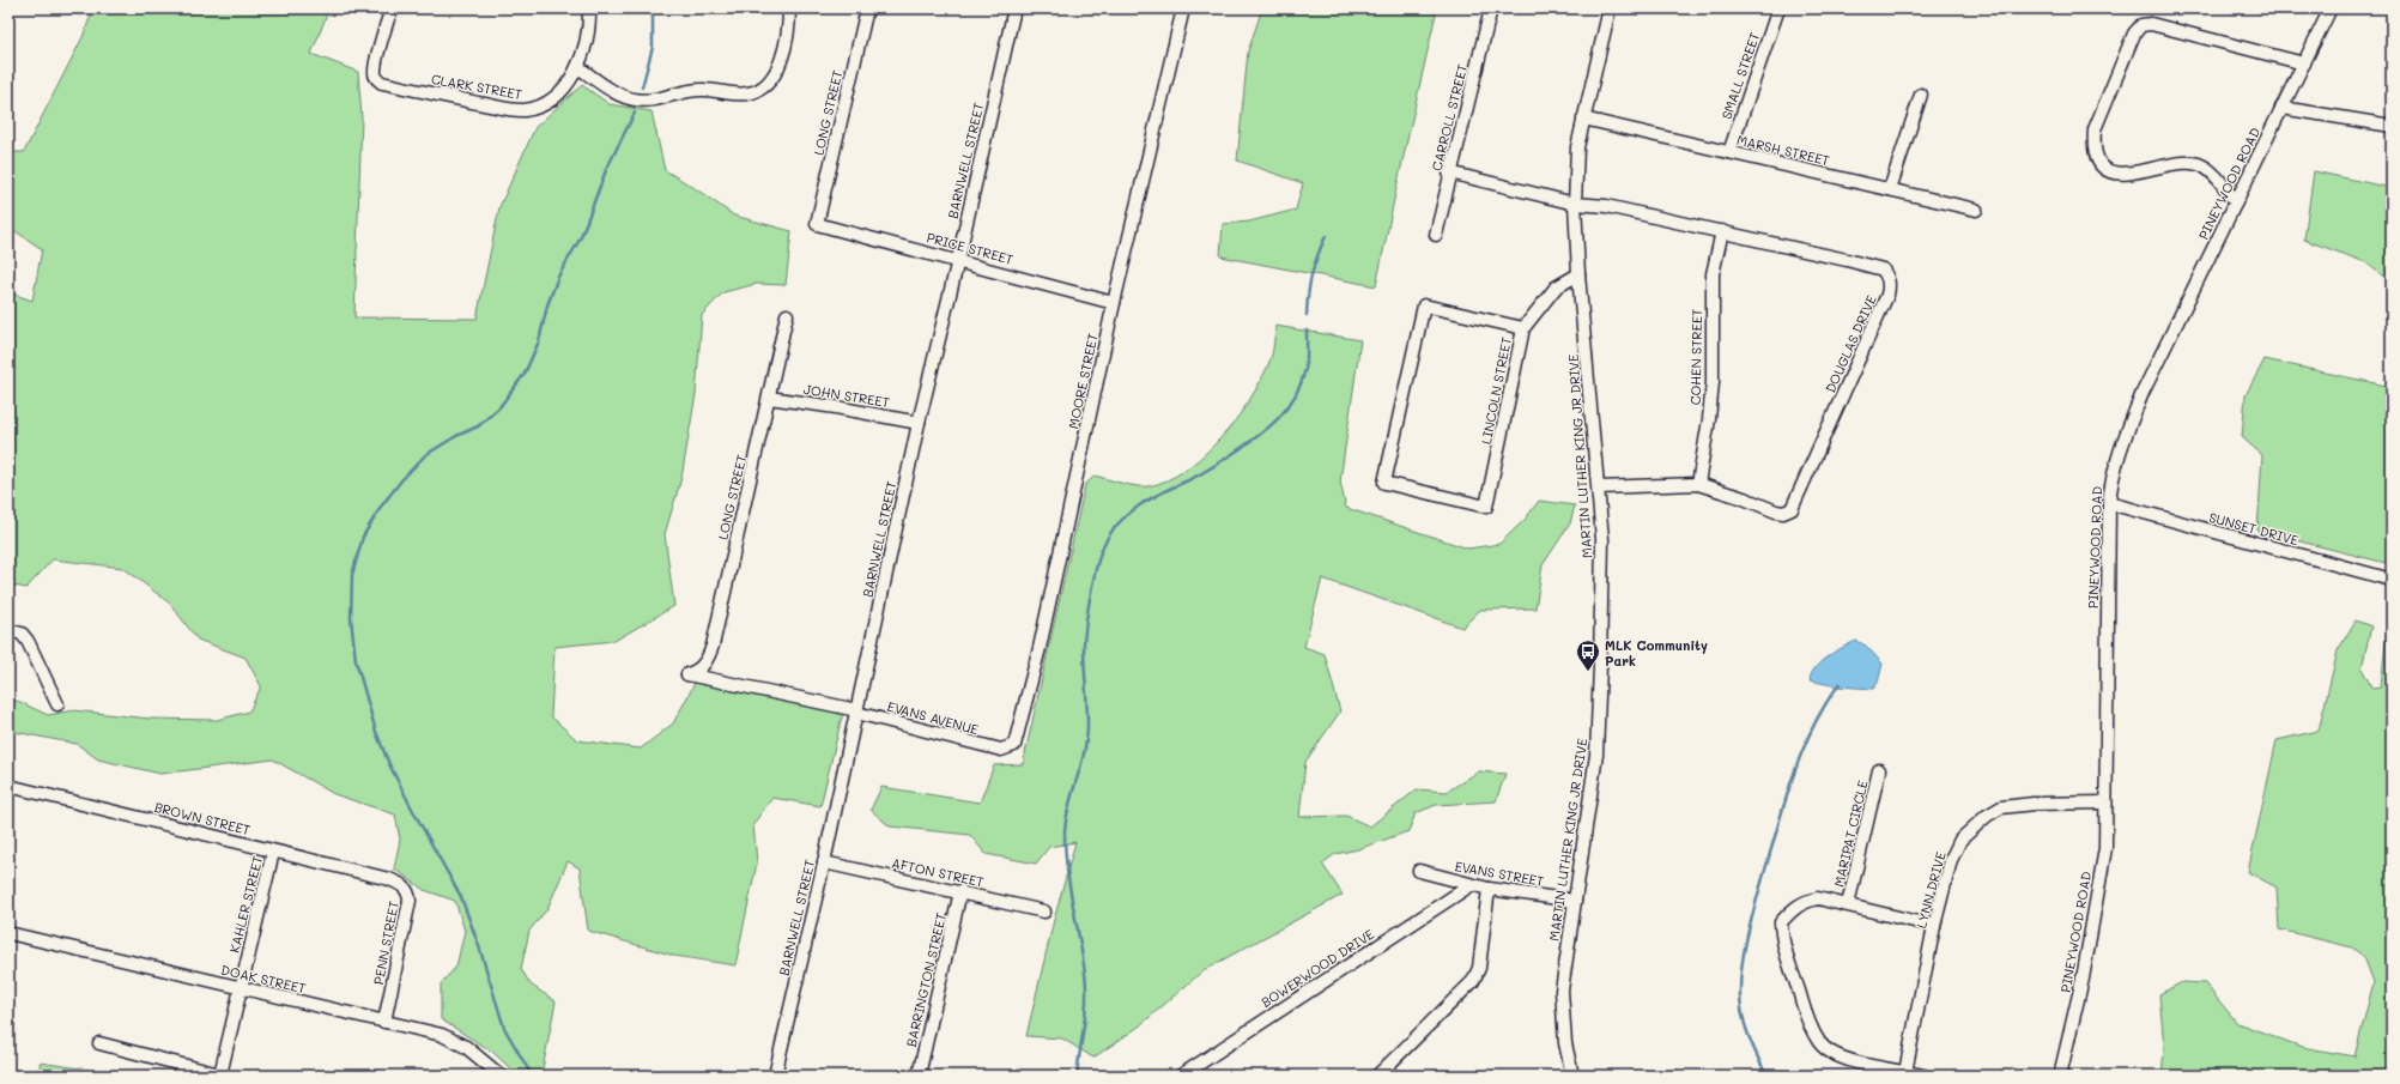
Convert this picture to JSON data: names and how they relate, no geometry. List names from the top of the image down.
{
  "streets": {
    "street": [
      "SMALL STREET",
      "CLARK STREET",
      "LONG STREET",
      "CARROLL STREET",
      "MARSH STREET",
      "BARNWELL STREET",
      "PINEYWOOD ROAD",
      "PRICE STREET",
      "DOUGLAS DRIVE",
      "COHEN STREET",
      "MOORE STREET",
      "LINCOLN STREET",
      "JOHN STREET",
      "MARTIN LUTHER KING JR DRIVE",
      "SUNSET DRIVE",
      "EVANS AVENUE",
      "BROWN STREET",
      "MARIPAT CIRCLE",
      "AFTON STREET",
      "EVANS STREET",
      "LYNN DRIVE",
      "KAHLER STREET",
      "PENN STREET",
      "BOWERWOOD DRIVE",
      "DOAK STREET",
      "BARRINGTON STREET"
    ]
  },
  "crossings": [
    ["SMALL STREET", "MARSH STREET"],
    ["LONG STREET", "PRICE STREET"],
    ["LONG STREET", "JOHN STREET"],
    ["LONG STREET", "EVANS AVENUE"],
    ["CARROLL STREET", "DOUGLAS DRIVE"],
    ["MARSH STREET", "MARTIN LUTHER KING JR DRIVE"],
    ["BARNWELL STREET", "PRICE STREET"],
    ["BARNWELL STREET", "JOHN STREET"],
    ["BARNWELL STREET", "EVANS AVENUE"],
    ["BARNWELL STREET", "AFTON STREET"],
    ["PINEYWOOD ROAD", "SUNSET DRIVE"],
    ["PINEYWOOD ROAD", "LYNN DRIVE"],
    ["PRICE STREET", "MOORE STREET"],
    ["DOUGLAS DRIVE", "COHEN STREET"],
    ["DOUGLAS DRIVE", "MARTIN LUTHER KING JR DRIVE"],
    ["MOORE STREET", "EVANS AVENUE"],
    ["LINCOLN STREET", "MARTIN LUTHER KING JR DRIVE"],
    ["MARTIN LUTHER KING JR DRIVE", "EVANS STREET"],
    ["BROWN STREET", "KAHLER STREET"],
    ["BROWN STREET", "PENN STREET"],
    ["AFTON STREET", "BARRINGTON STREET"],
    ["EVANS STREET", "BOWERWOOD DRIVE"],
    ["KAHLER STREET", "DOAK STREET"],
    ["PENN STREET", "DOAK STREET"]
  ],
  "places": {
    "bus stop": ["MLK Community Park"]
  }
}
